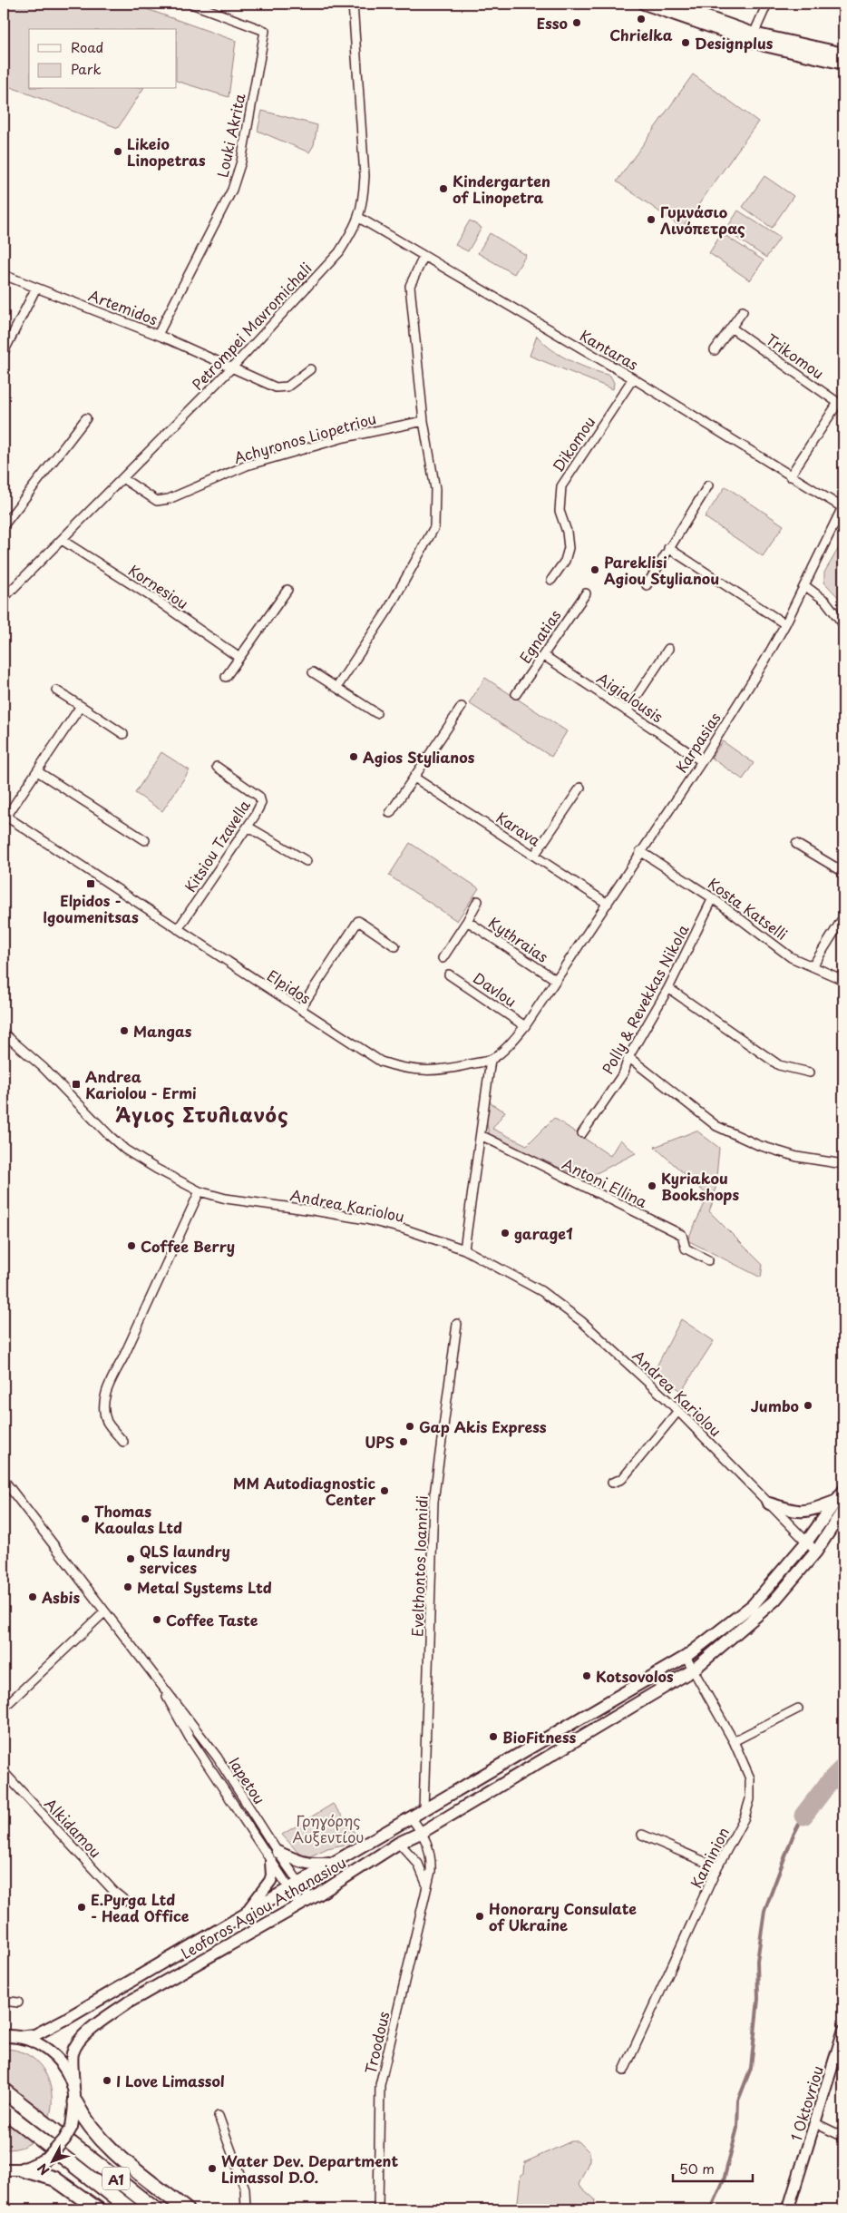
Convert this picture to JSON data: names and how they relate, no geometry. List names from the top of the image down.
{
  "streets": {
    "highway": ["A1"],
    "main road": ["Leoforos Agiou Athanasiou"],
    "street": [
      "Louki Akrita",
      "Artemidos",
      "Petrompei Mavromichali",
      "Kantaras",
      "Trikomou",
      "Achyronos Liopetriou",
      "Dikomou",
      "Kornesiou",
      "Egnatias",
      "Aigialousis",
      "Karpasias",
      "Karava",
      "Kitsiou Tzavella",
      "Kosta Katselli",
      "Kythraias",
      "Elpidos",
      "Davlou",
      "Polly & Revekkas Nikola",
      "Antoni Ellina",
      "Andrea Kariolou",
      "Evelthontos Ioannidi",
      "Iapetou",
      "Alkidamou",
      "Kaminion",
      "Troodous",
      "1 Oktovriou"
    ]
  },
  "crossings": [
    ["Louki Akrita", "Artemidos"],
    ["Artemidos", "Petrompei Mavromichali"],
    ["Petrompei Mavromichali", "Kantaras"],
    ["Petrompei Mavromichali", "Achyronos Liopetriou"],
    ["Petrompei Mavromichali", "Kornesiou"],
    ["Kantaras", "Dikomou"],
    ["Kantaras", "Karpasias"],
    ["Egnatias", "Aigialousis"],
    ["Aigialousis", "Karpasias"],
    ["Karpasias", "Karava"],
    ["Karpasias", "Kosta Katselli"],
    ["Karpasias", "Kythraias"],
    ["Karpasias", "Elpidos"],
    ["Kitsiou Tzavella", "Elpidos"],
    ["Kosta Katselli", "Polly & Revekkas Nikola"],
    ["Kythraias", "Elpidos"],
    ["Elpidos", "Davlou"],
    ["Andrea Kariolou", "Leoforos Agiou Athanasiou"],
    ["Evelthontos Ioannidi", "Leoforos Agiou Athanasiou"],
    ["Iapetou", "Leoforos Agiou Athanasiou"],
    ["Kaminion", "Leoforos Agiou Athanasiou"],
    ["Leoforos Agiou Athanasiou", "Troodous"]
  ],
  "districts": ["Άγιος Στυλιανός"],
  "parks": ["Γρηγόρης Αυξεντίου"],
  "places": {
    "other": [
      "Chrielka",
      "Esso",
      "Designplus",
      "Likeio Linopetras",
      "Kindergarten of Linopetra",
      "Γυμνάσιο Λινόπετρας",
      "Pareklisi Agiou Stylianou",
      "Agios Stylianos",
      "Mangas",
      "Kyriakou Bookshops",
      "garage1",
      "Coffee Berry",
      "Jumbo",
      "Gap Akis Express",
      "UPS",
      "MM Autodiagnostic Center",
      "Thomas Kaoulas Ltd",
      "QLS laundry services",
      "Metal Systems Ltd",
      "Asbis",
      "Coffee Taste",
      "Kotsovolos",
      "BioFitness",
      "E.Pyrga Ltd - Head Office",
      "Honorary Consulate of Ukraine",
      "I Love Limassol",
      "Water Dev. Department Limassol D.O."
    ],
    "transit": ["Elpidos - Igoumenitsas", "Andrea Kariolou - Ermi"]
  },
  "legend": ["Road", "Park"],
  "scale_bar": "50 m",
  "north": "bottom left"
}
